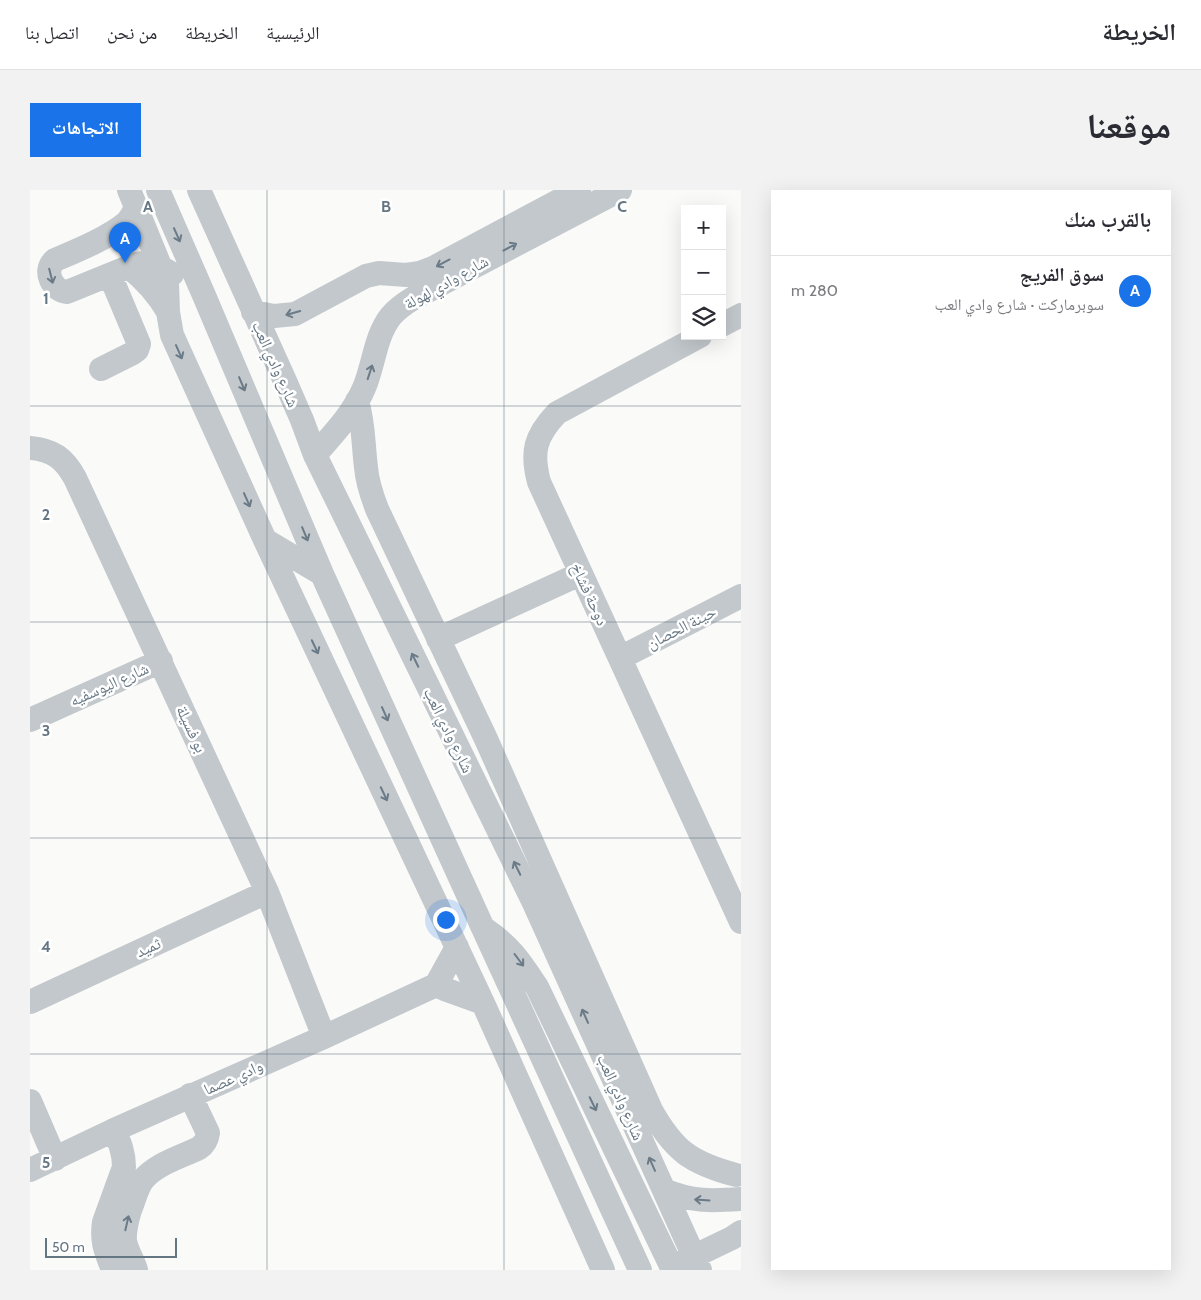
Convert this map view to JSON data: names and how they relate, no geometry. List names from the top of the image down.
{
  "streets": {
    "street": [
      "شارع وادي لهولة",
      "شارع وادي العب",
      "دوحة فشاخ",
      "حينة الحصان",
      "شارع اليوسفيه",
      "بو فسيلة",
      "ثميد",
      "وادي عصما"
    ]
  },
  "crossings": [
    ["شارع وادي لهولة", "شارع وادي العب"],
    ["دوحة فشاخ", "حينة الحصان"],
    ["شارع اليوسفيه", "بو فسيلة"],
    ["بو فسيلة", "ثميد"],
    ["بو فسيلة", "وادي عصما"]
  ],
  "scale_bar": "50 m",
  "page": {
    "header": "الخريطة",
    "nav": [
      "الرئيسية",
      "الخريطة",
      "من نحن",
      "اتصل بنا"
    ],
    "title": "موقعنا",
    "buttons": "الاتجاهات",
    "heading": "بالقرب منك",
    "map_buttons": ["+", "−"],
    "pins": "A",
    "list": [
      {
        "mark": "A",
        "name": "سوق الفريج",
        "note": "سوبرماركت · شارع وادي العب",
        "value": "280 m"
      }
    ],
    "scale": "50 m"
  },
  "grid": {
    "columns": ["A", "B", "C"],
    "rows": [
      "1",
      "2",
      "3",
      "4",
      "5"
    ]
  }
}
